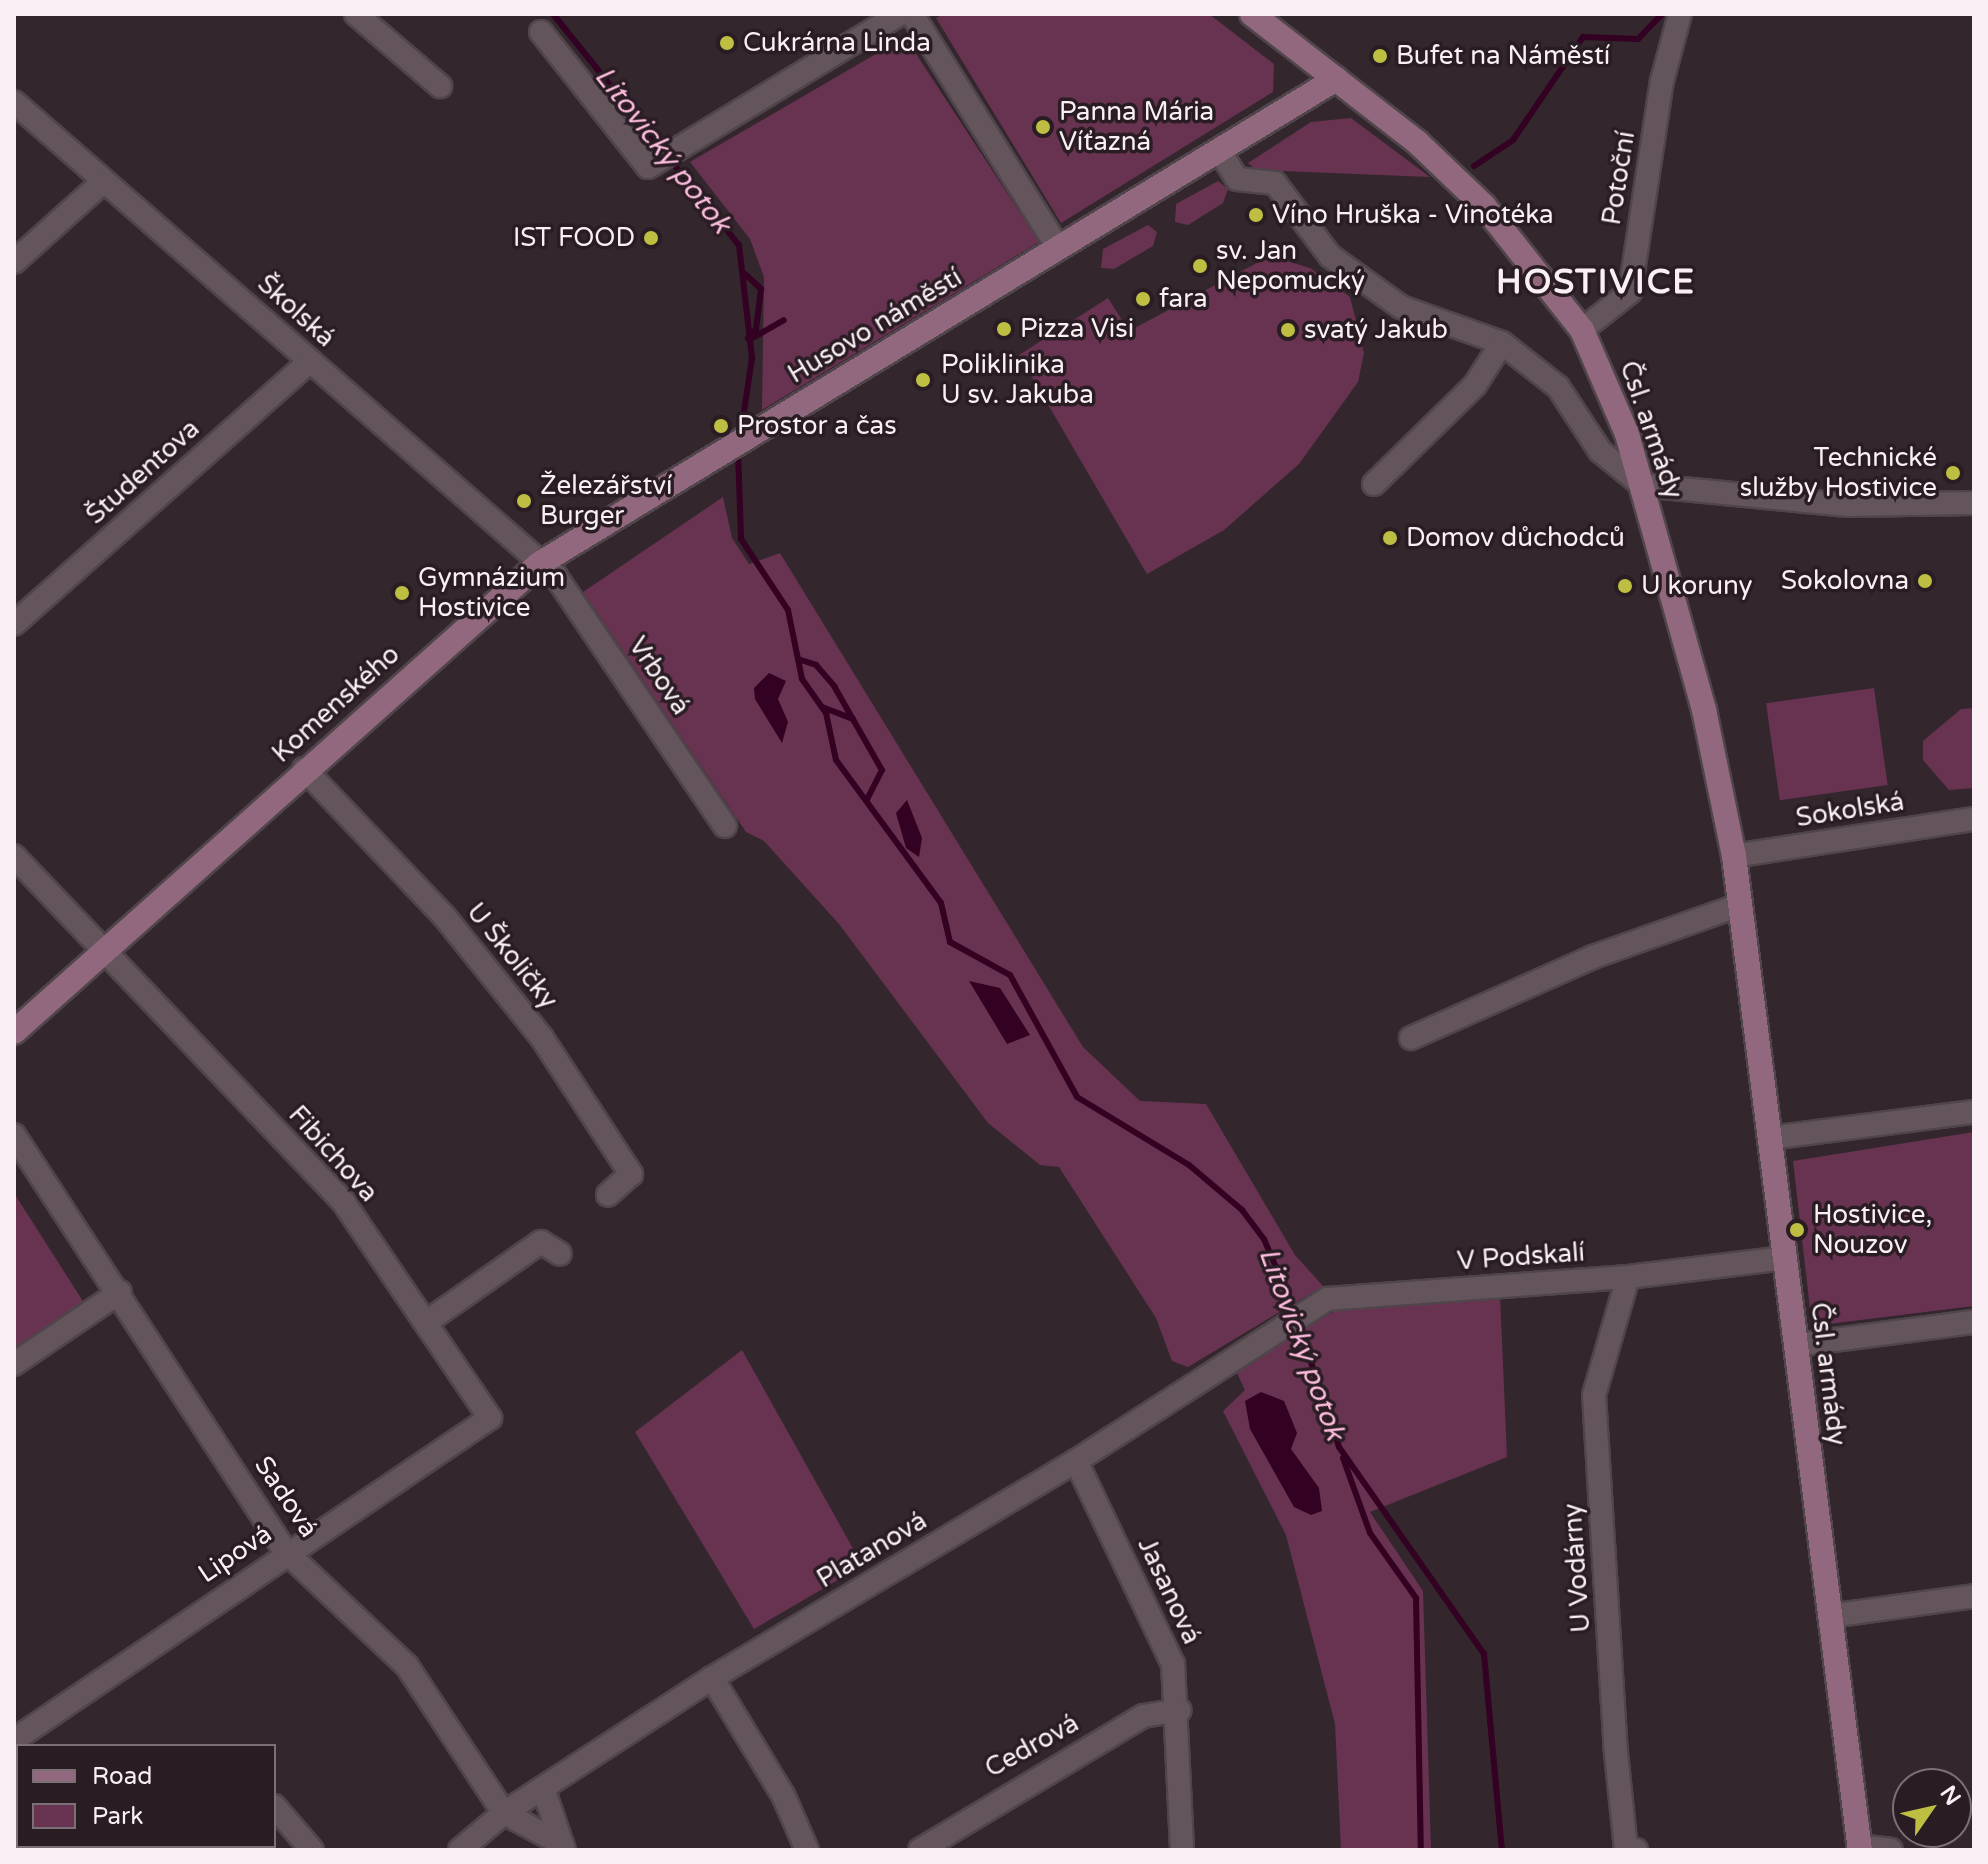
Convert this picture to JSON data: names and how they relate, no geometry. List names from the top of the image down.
{
  "streets": {
    "main road": ["Husovo náměstí", "Čsl. armády", "Komenského"],
    "street": [
      "Potoční",
      "Školská",
      "Študentova",
      "Vrbová",
      "Sokolská",
      "U Školičky",
      "Fibichova",
      "V Podskalí",
      "Sadová",
      "Platanová",
      "Lipová",
      "U Vodárny",
      "Jasanová",
      "Cedrová"
    ]
  },
  "crossings": [
    ["Potoční", "Čsl. armády"],
    ["Školská", "Študentova"],
    ["Školská", "Vrbová"],
    ["Školská", "Komenského"],
    ["Husovo náměstí", "Čsl. armády"],
    ["Husovo náměstí", "Komenského"],
    ["Čsl. armády", "Sokolská"],
    ["Čsl. armády", "V Podskalí"],
    ["Vrbová", "Komenského"],
    ["Komenského", "U Školičky"],
    ["Komenského", "Fibichova"],
    ["Fibichova", "Lipová"],
    ["V Podskalí", "Platanová"],
    ["V Podskalí", "U Vodárny"],
    ["Sadová", "Platanová"],
    ["Sadová", "Lipová"],
    ["Platanová", "Jasanová"],
    ["Jasanová", "Cedrová"]
  ],
  "districts": ["HOSTIVICE"],
  "water": ["Litovický potok"],
  "places": [
    "Cukrárna Linda",
    "Bufet na Náměstí",
    "Panna Mária Víťazná",
    "Víno Hruška - Vinotéka",
    "IST FOOD",
    "sv. Jan Nepomucký",
    "fara",
    "Pizza Visi",
    "svatý Jakub",
    "Poliklinika U sv. Jakuba",
    "Prostor a čas",
    "Technické služby Hostivice",
    "Železářství Burger",
    "Domov důchodců",
    "Sokolovna",
    "U koruny",
    "Gymnázium Hostivice",
    "Hostivice, Nouzov"
  ],
  "legend": ["Road", "Park"],
  "north": "top right"
}
